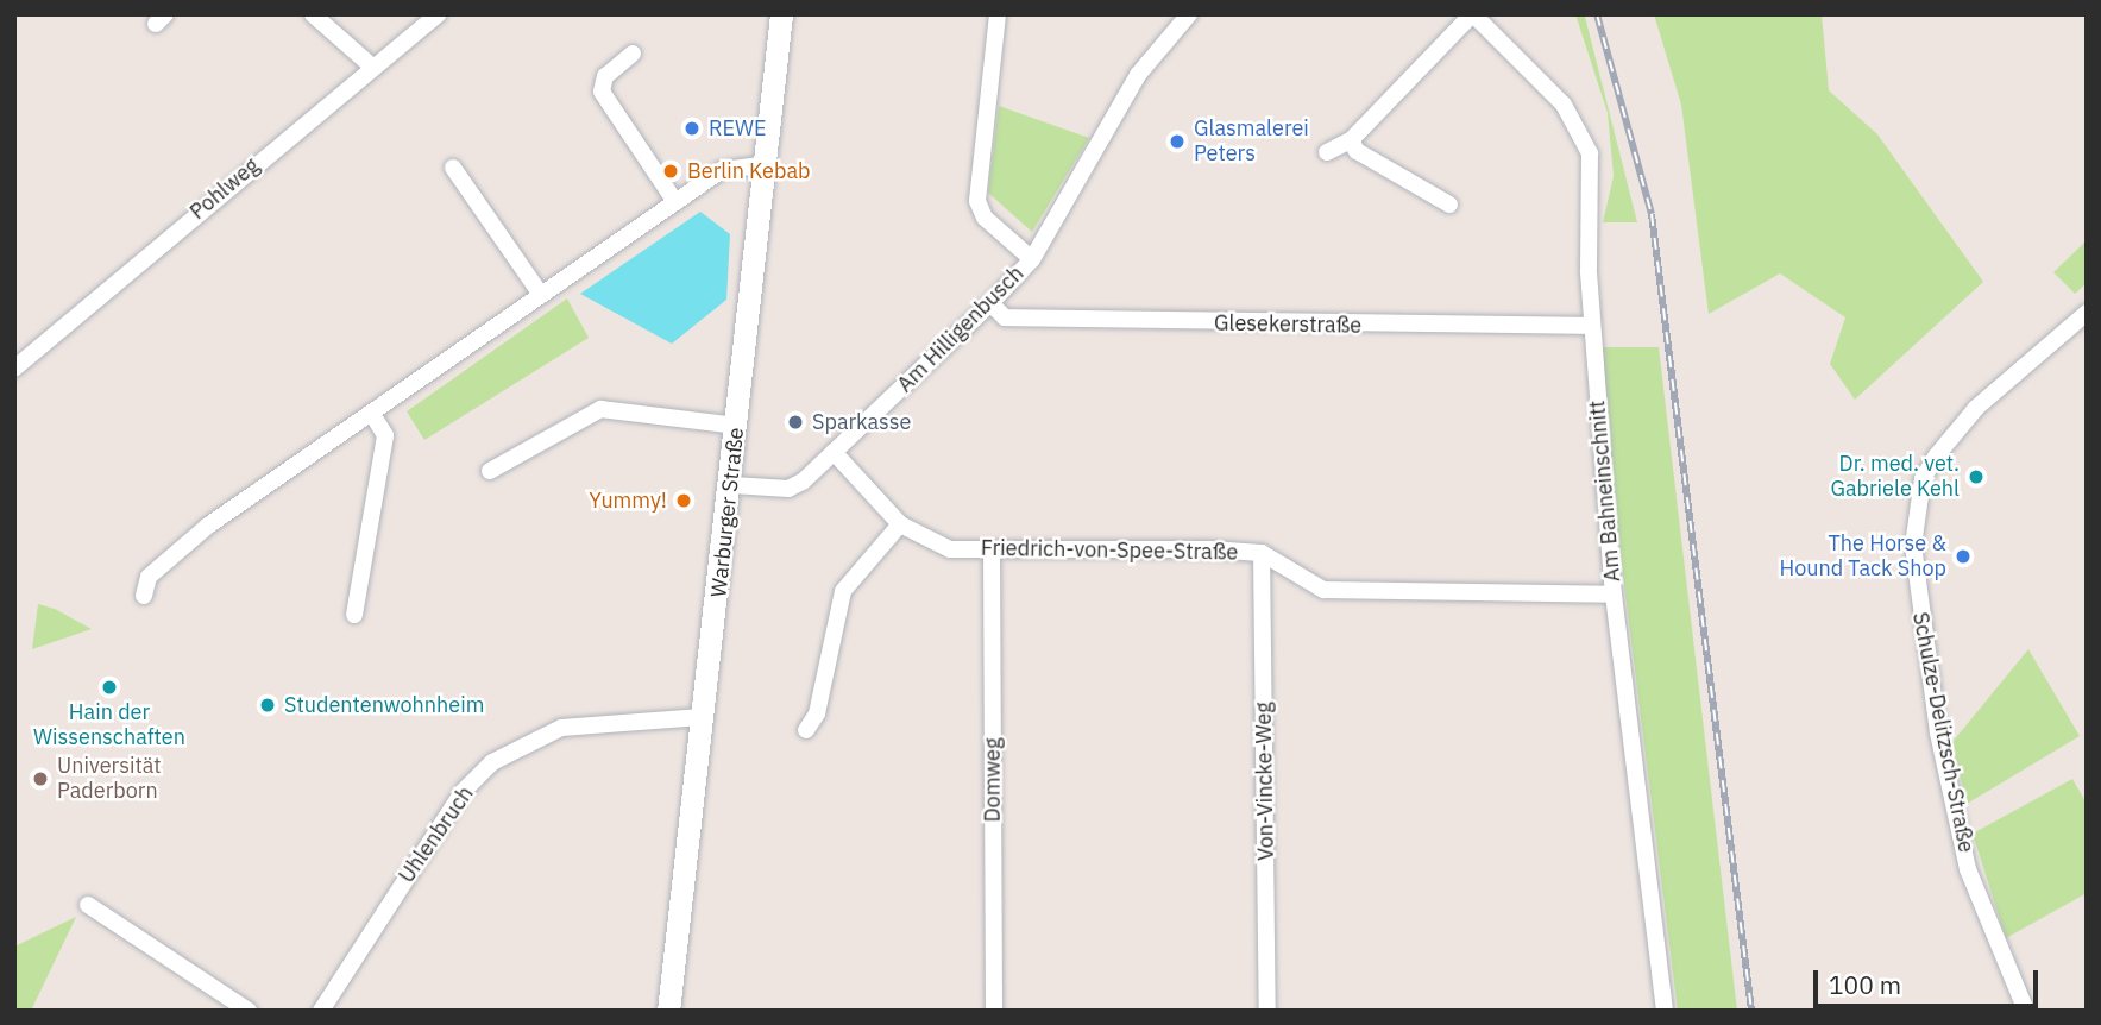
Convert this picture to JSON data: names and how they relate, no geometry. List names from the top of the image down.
{
  "streets": {
    "main road": ["Warburger Straße"],
    "street": [
      "Pohlweg",
      "Glesekerstraße",
      "Am Hilligenbusch",
      "Am Bahneinschnitt",
      "Friedrich-von-Spee-Straße",
      "Schulze-Delitzsch-Straße",
      "Domweg",
      "Von-Vincke-Weg",
      "Uhlenbruch"
    ]
  },
  "crossings": [
    ["Glesekerstraße", "Am Hilligenbusch"],
    ["Glesekerstraße", "Am Bahneinschnitt"],
    ["Am Hilligenbusch", "Warburger Straße"],
    ["Am Hilligenbusch", "Friedrich-von-Spee-Straße"],
    ["Am Bahneinschnitt", "Friedrich-von-Spee-Straße"],
    ["Warburger Straße", "Uhlenbruch"],
    ["Friedrich-von-Spee-Straße", "Domweg"],
    ["Friedrich-von-Spee-Straße", "Von-Vincke-Weg"]
  ],
  "places": [
    "REWE",
    "Glasmalerei Peters",
    "Berlin Kebab",
    "Sparkasse",
    "Dr. med. vet. Gabriele Kehl",
    "Yummy!",
    "The Horse & Hound Tack Shop",
    "Hain der Wissenschaften",
    "Studentenwohnheim",
    "Universität Paderborn"
  ],
  "scale_bar": "100 m"
}
